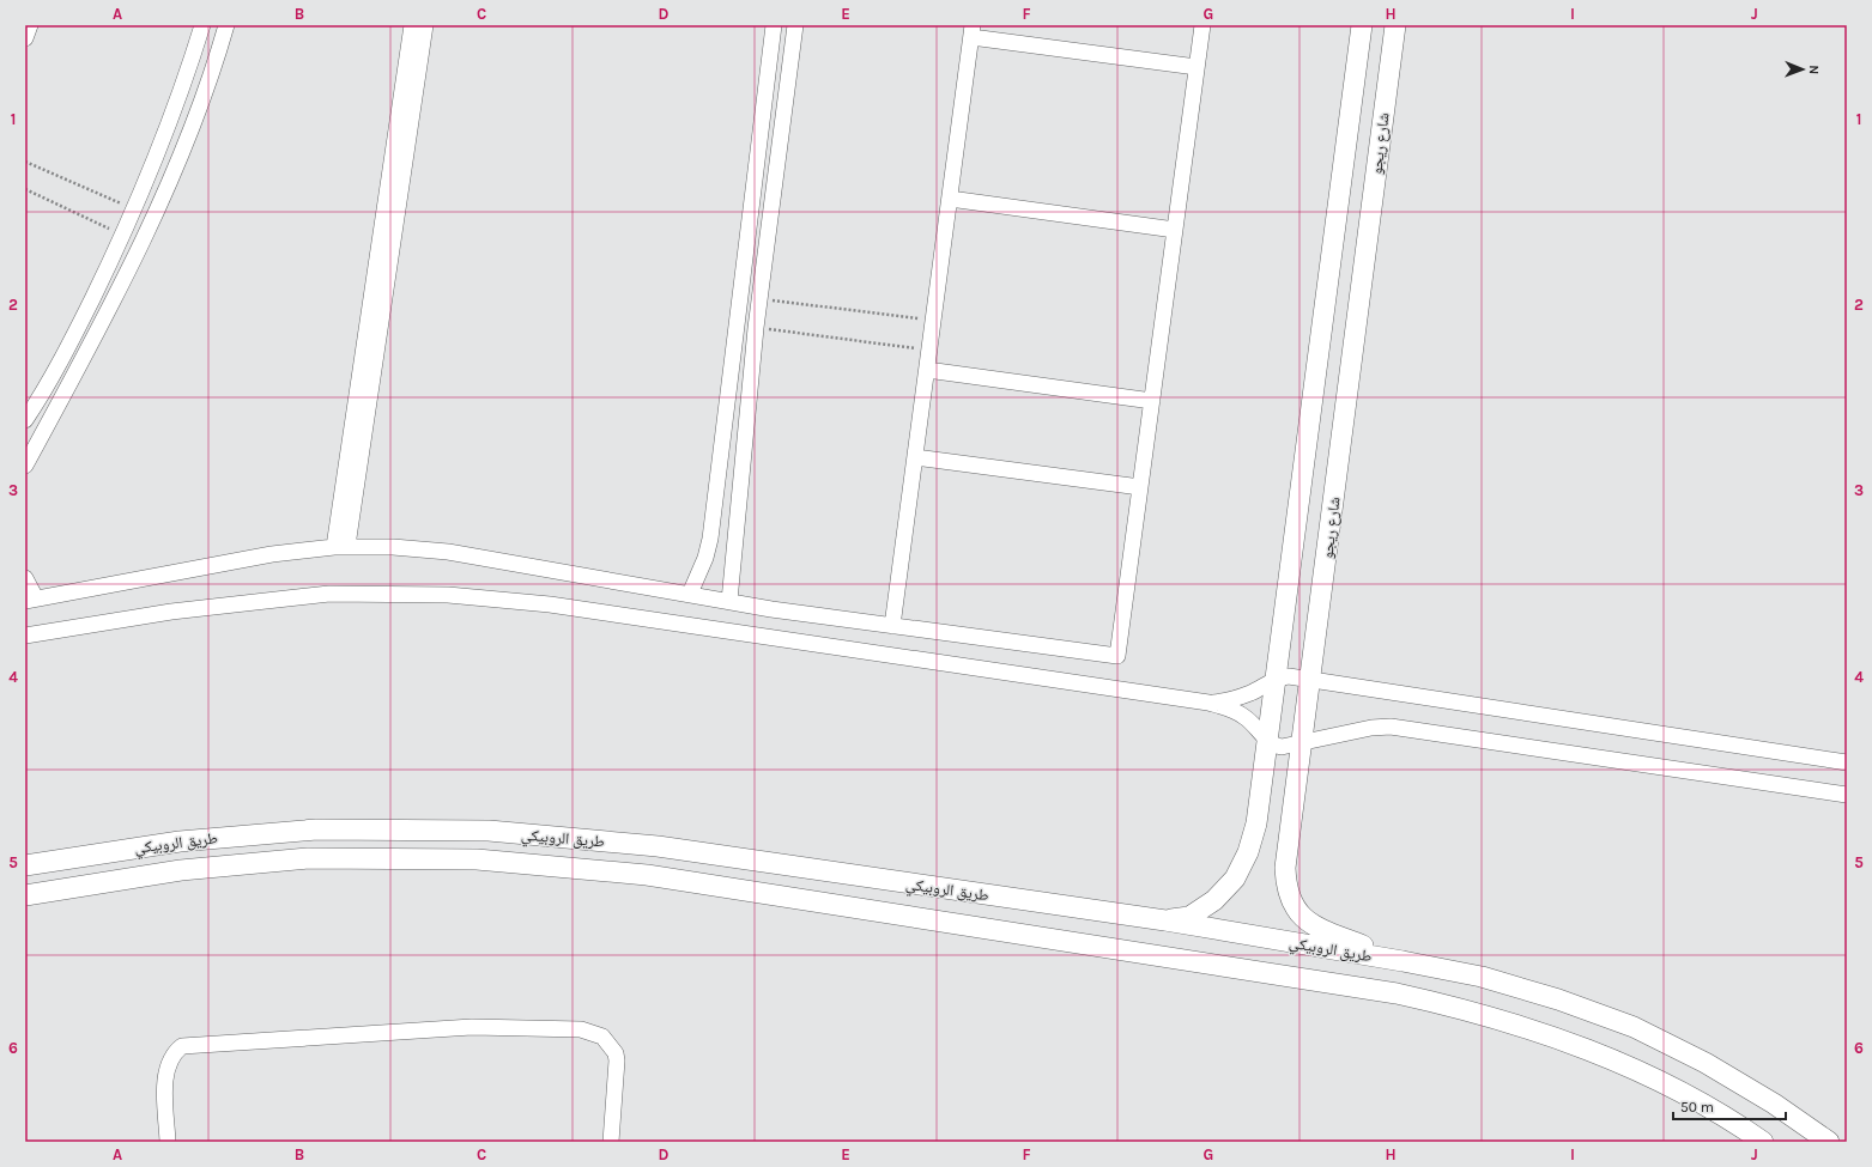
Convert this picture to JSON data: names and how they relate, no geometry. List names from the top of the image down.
{
  "streets": {
    "main road": ["شارع ريجو", "طريق الروبيكي"]
  },
  "crossings": [
    ["شارع ريجو", "طريق الروبيكي"]
  ],
  "scale_bar": "50 m",
  "north": "right",
  "grid": {
    "columns": [
      "A",
      "B",
      "C",
      "D",
      "E",
      "F",
      "G",
      "H",
      "I",
      "J"
    ],
    "rows": [
      "1",
      "2",
      "3",
      "4",
      "5",
      "6"
    ]
  }
}
